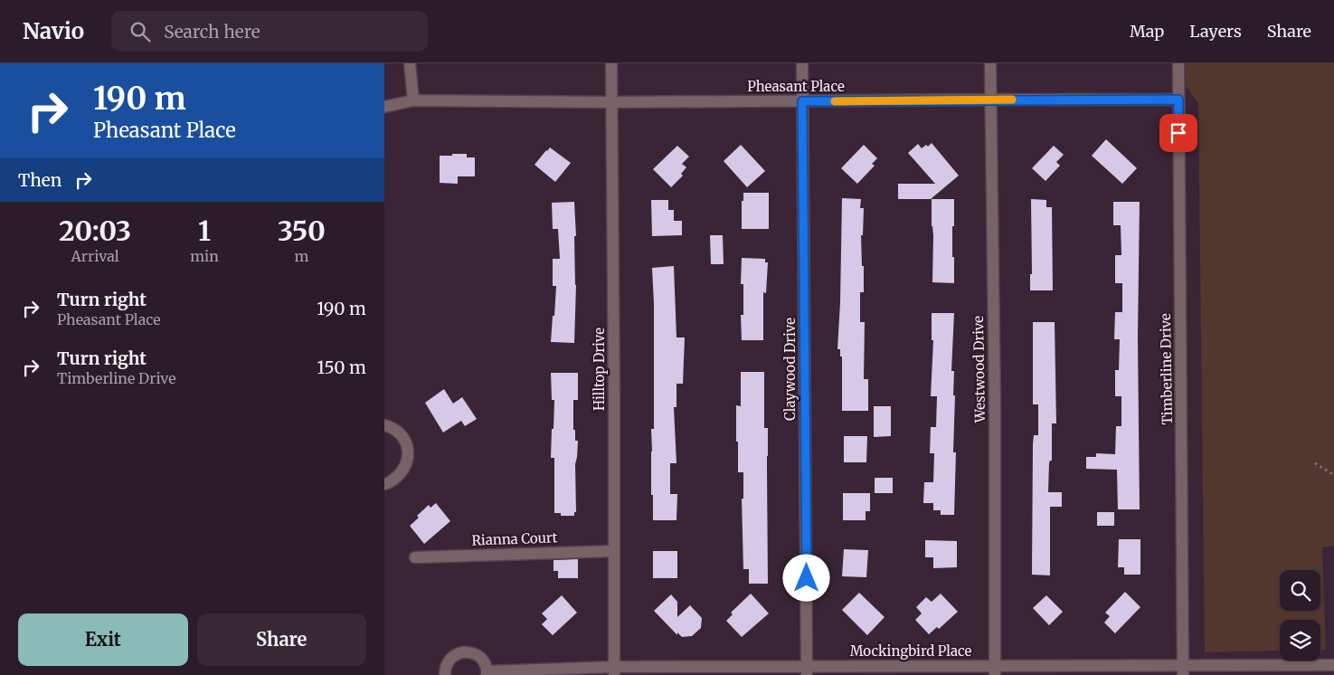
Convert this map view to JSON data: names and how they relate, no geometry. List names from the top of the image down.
{
  "streets": {
    "street": [
      "Pheasant Place",
      "Hilltop Drive",
      "Claywood Drive",
      "Westwood Drive",
      "Timberline Drive",
      "Rianna Court",
      "Mockingbird Place"
    ]
  },
  "crossings": [
    ["Pheasant Place", "Hilltop Drive"],
    ["Pheasant Place", "Claywood Drive"],
    ["Pheasant Place", "Westwood Drive"],
    ["Pheasant Place", "Timberline Drive"],
    ["Hilltop Drive", "Rianna Court"],
    ["Hilltop Drive", "Mockingbird Place"],
    ["Claywood Drive", "Mockingbird Place"],
    ["Westwood Drive", "Mockingbird Place"],
    ["Timberline Drive", "Mockingbird Place"]
  ],
  "page": {
    "header": "Navio",
    "search": "Search here",
    "nav": ["Map", "Layers", "Share"],
    "turn": ["190 m", "Pheasant Place"],
    "then": "Then",
    "eta": [
      "20:03",
      "Arrival",
      "1",
      "min",
      "350",
      "m"
    ],
    "list": [
      {
        "name": "Turn right",
        "note": "Pheasant Place",
        "value": "190 m"
      },
      {
        "name": "Turn right",
        "note": "Timberline Drive",
        "value": "150 m"
      }
    ],
    "buttons": ["Exit", "Share"]
  }
}
